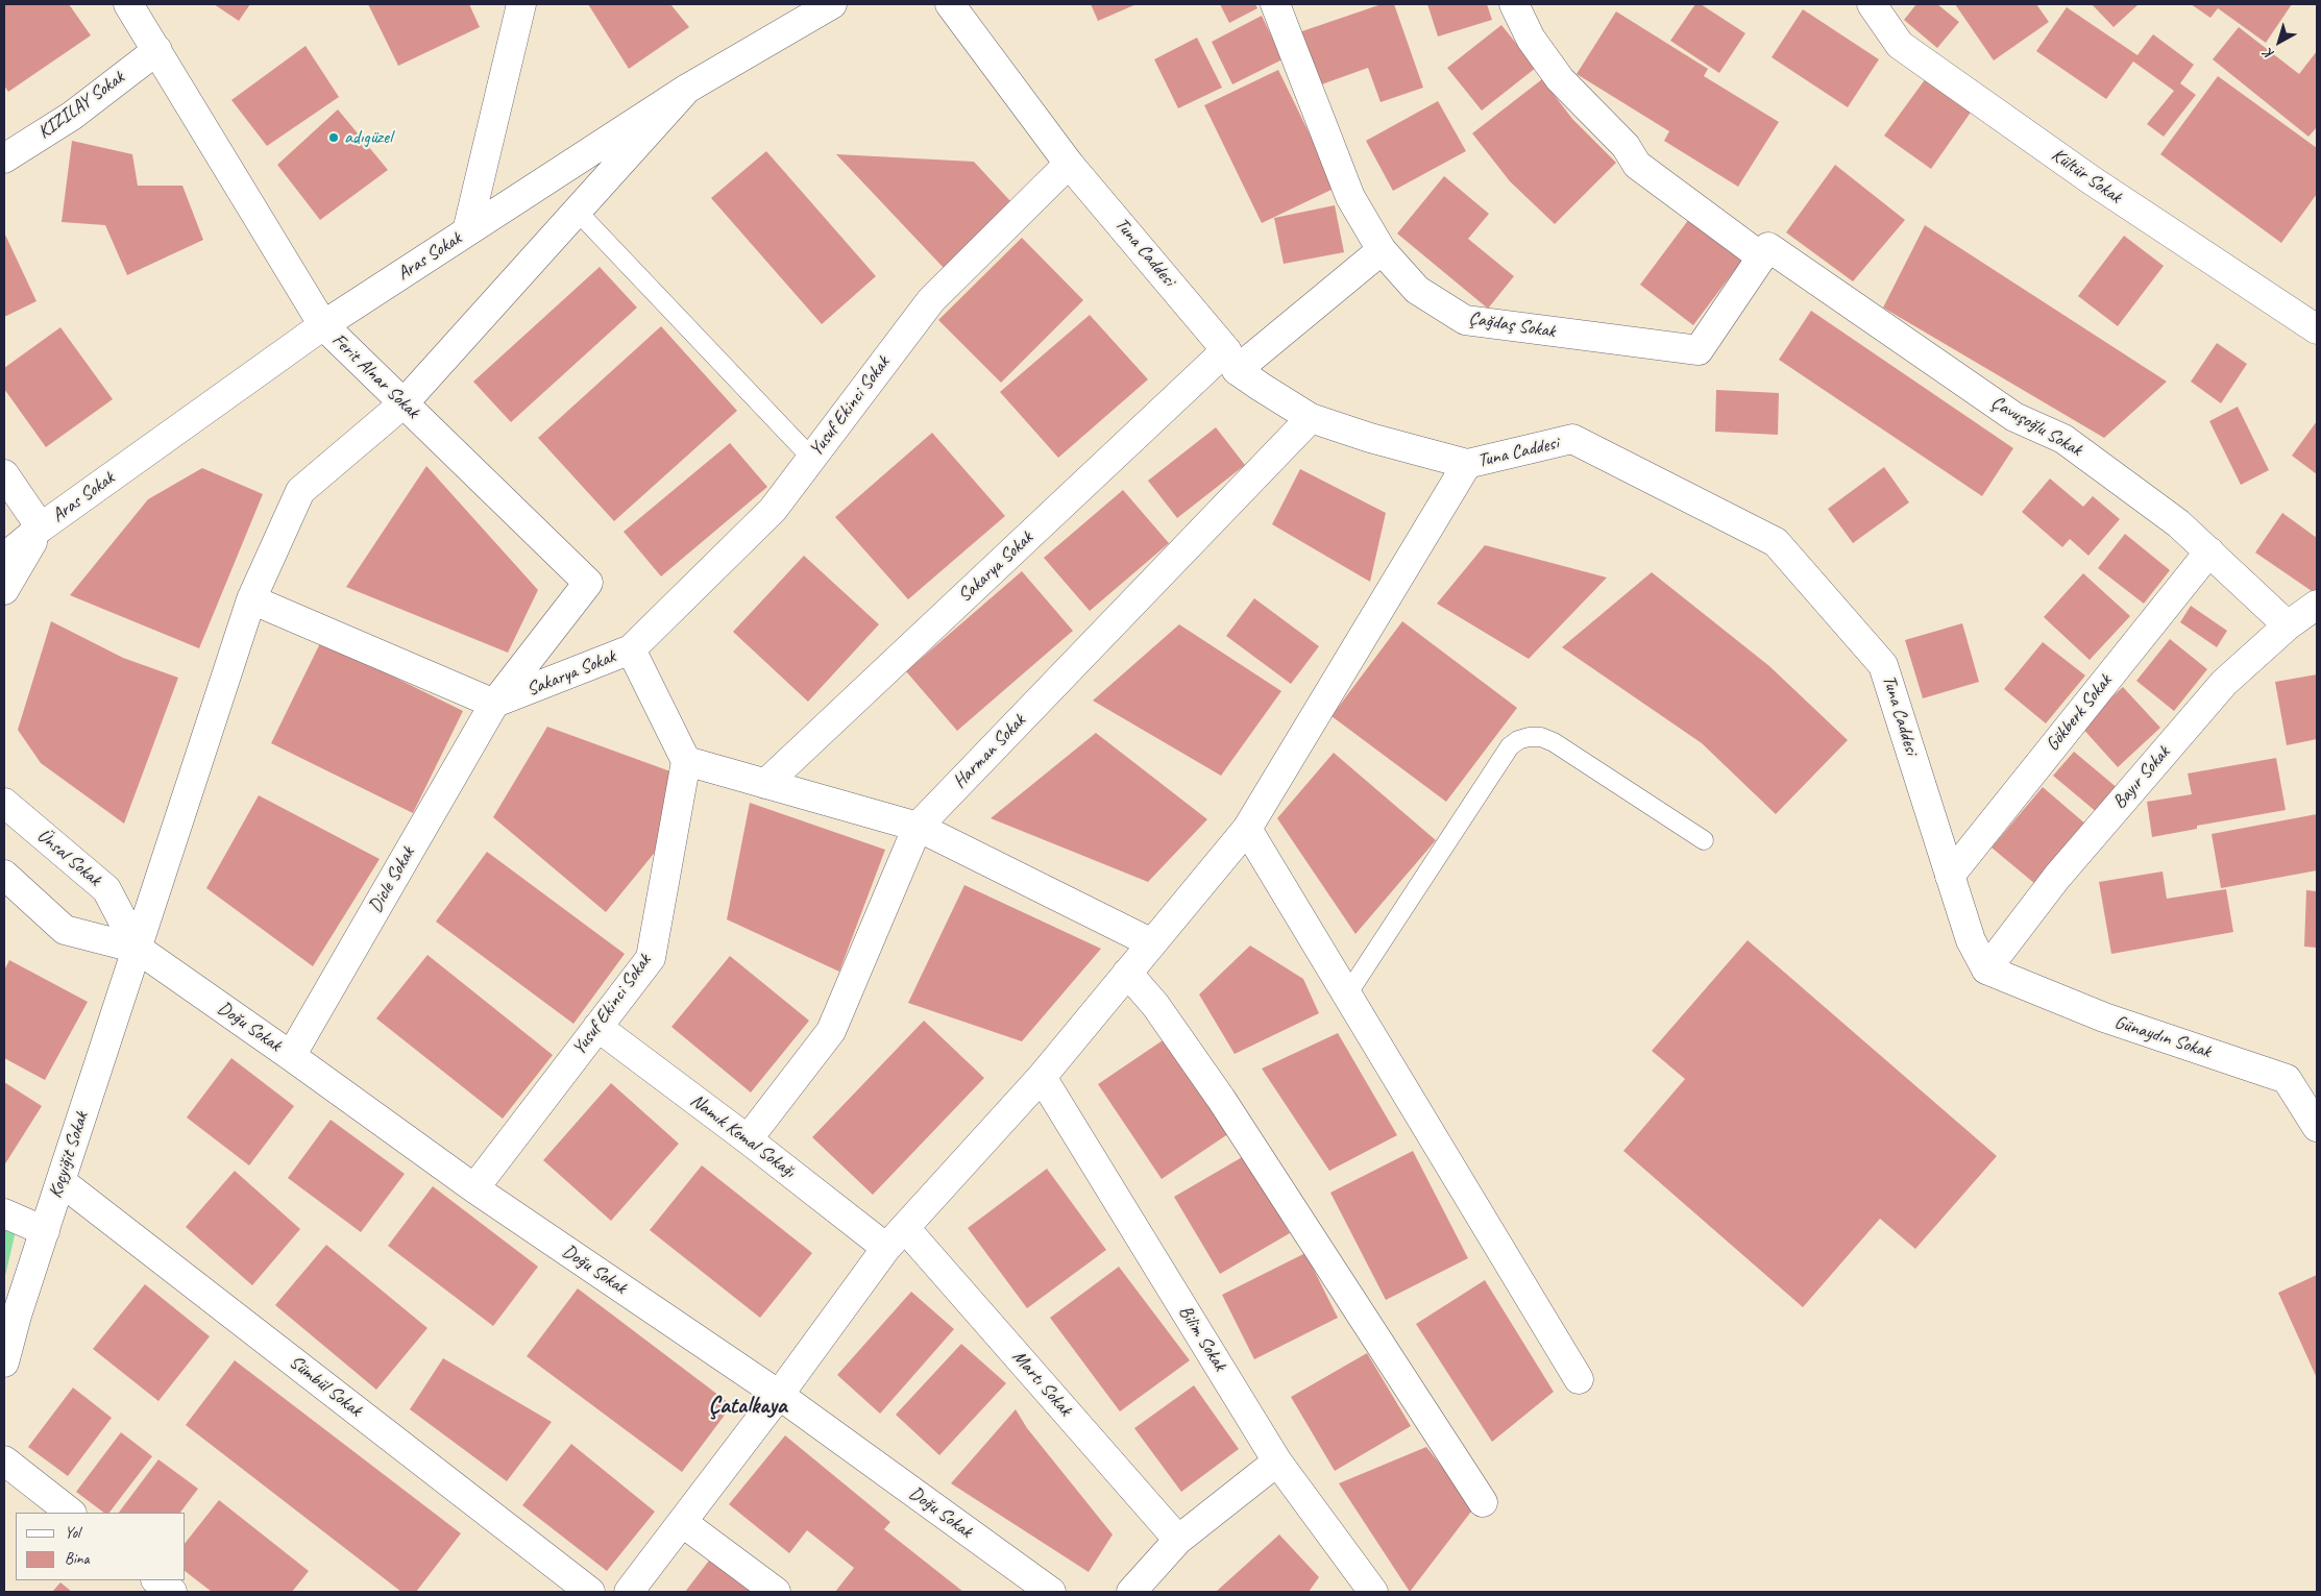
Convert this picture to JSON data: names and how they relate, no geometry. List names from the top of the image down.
{
  "streets": {
    "street": [
      "KIZILAY Sokak",
      "Kültür Sokak",
      "Tuna Caddesi",
      "Aras Sokak",
      "Çağdaş Sokak",
      "Ferit Alnar Sokak",
      "Yusuf Ekinci Sokak",
      "Çavuşoğlu Sokak",
      "Sakarya Sokak",
      "Gökberk Sokak",
      "Harman Sokak",
      "Bayır Sokak",
      "Ünsal Sokak",
      "Dicle Sokak",
      "Doğu Sokak",
      "Günaydın Sokak",
      "Namık Kemal Sokağı",
      "Koçyiğit Sokak",
      "Bilim Sokak",
      "Martı Sokak",
      "Sümbül Sokak"
    ]
  },
  "crossings": [
    ["KIZILAY Sokak", "Ferit Alnar Sokak"],
    ["Tuna Caddesi", "Yusuf Ekinci Sokak"],
    ["Tuna Caddesi", "Sakarya Sokak"],
    ["Tuna Caddesi", "Gökberk Sokak"],
    ["Tuna Caddesi", "Harman Sokak"],
    ["Tuna Caddesi", "Bayır Sokak"],
    ["Tuna Caddesi", "Günaydın Sokak"],
    ["Aras Sokak", "Ferit Alnar Sokak"],
    ["Aras Sokak", "Koçyiğit Sokak"],
    ["Çağdaş Sokak", "Çavuşoğlu Sokak"],
    ["Çağdaş Sokak", "Sakarya Sokak"],
    ["Ferit Alnar Sokak", "Sakarya Sokak"],
    ["Ferit Alnar Sokak", "Dicle Sokak"],
    ["Ferit Alnar Sokak", "Koçyiğit Sokak"],
    ["Yusuf Ekinci Sokak", "Sakarya Sokak"],
    ["Yusuf Ekinci Sokak", "Doğu Sokak"],
    ["Yusuf Ekinci Sokak", "Namık Kemal Sokağı"],
    ["Çavuşoğlu Sokak", "Gökberk Sokak"],
    ["Çavuşoğlu Sokak", "Bayır Sokak"],
    ["Sakarya Sokak", "Dicle Sokak"],
    ["Harman Sokak", "Namık Kemal Sokağı"],
    ["Bayır Sokak", "Günaydın Sokak"],
    ["Ünsal Sokak", "Doğu Sokak"],
    ["Ünsal Sokak", "Koçyiğit Sokak"],
    ["Dicle Sokak", "Doğu Sokak"],
    ["Doğu Sokak", "Koçyiğit Sokak"],
    ["Koçyiğit Sokak", "Sümbül Sokak"]
  ],
  "districts": ["Çatalkaya"],
  "places": ["adıgüzel"],
  "legend": ["Yol", "Bina"],
  "north": "bottom left"
}
